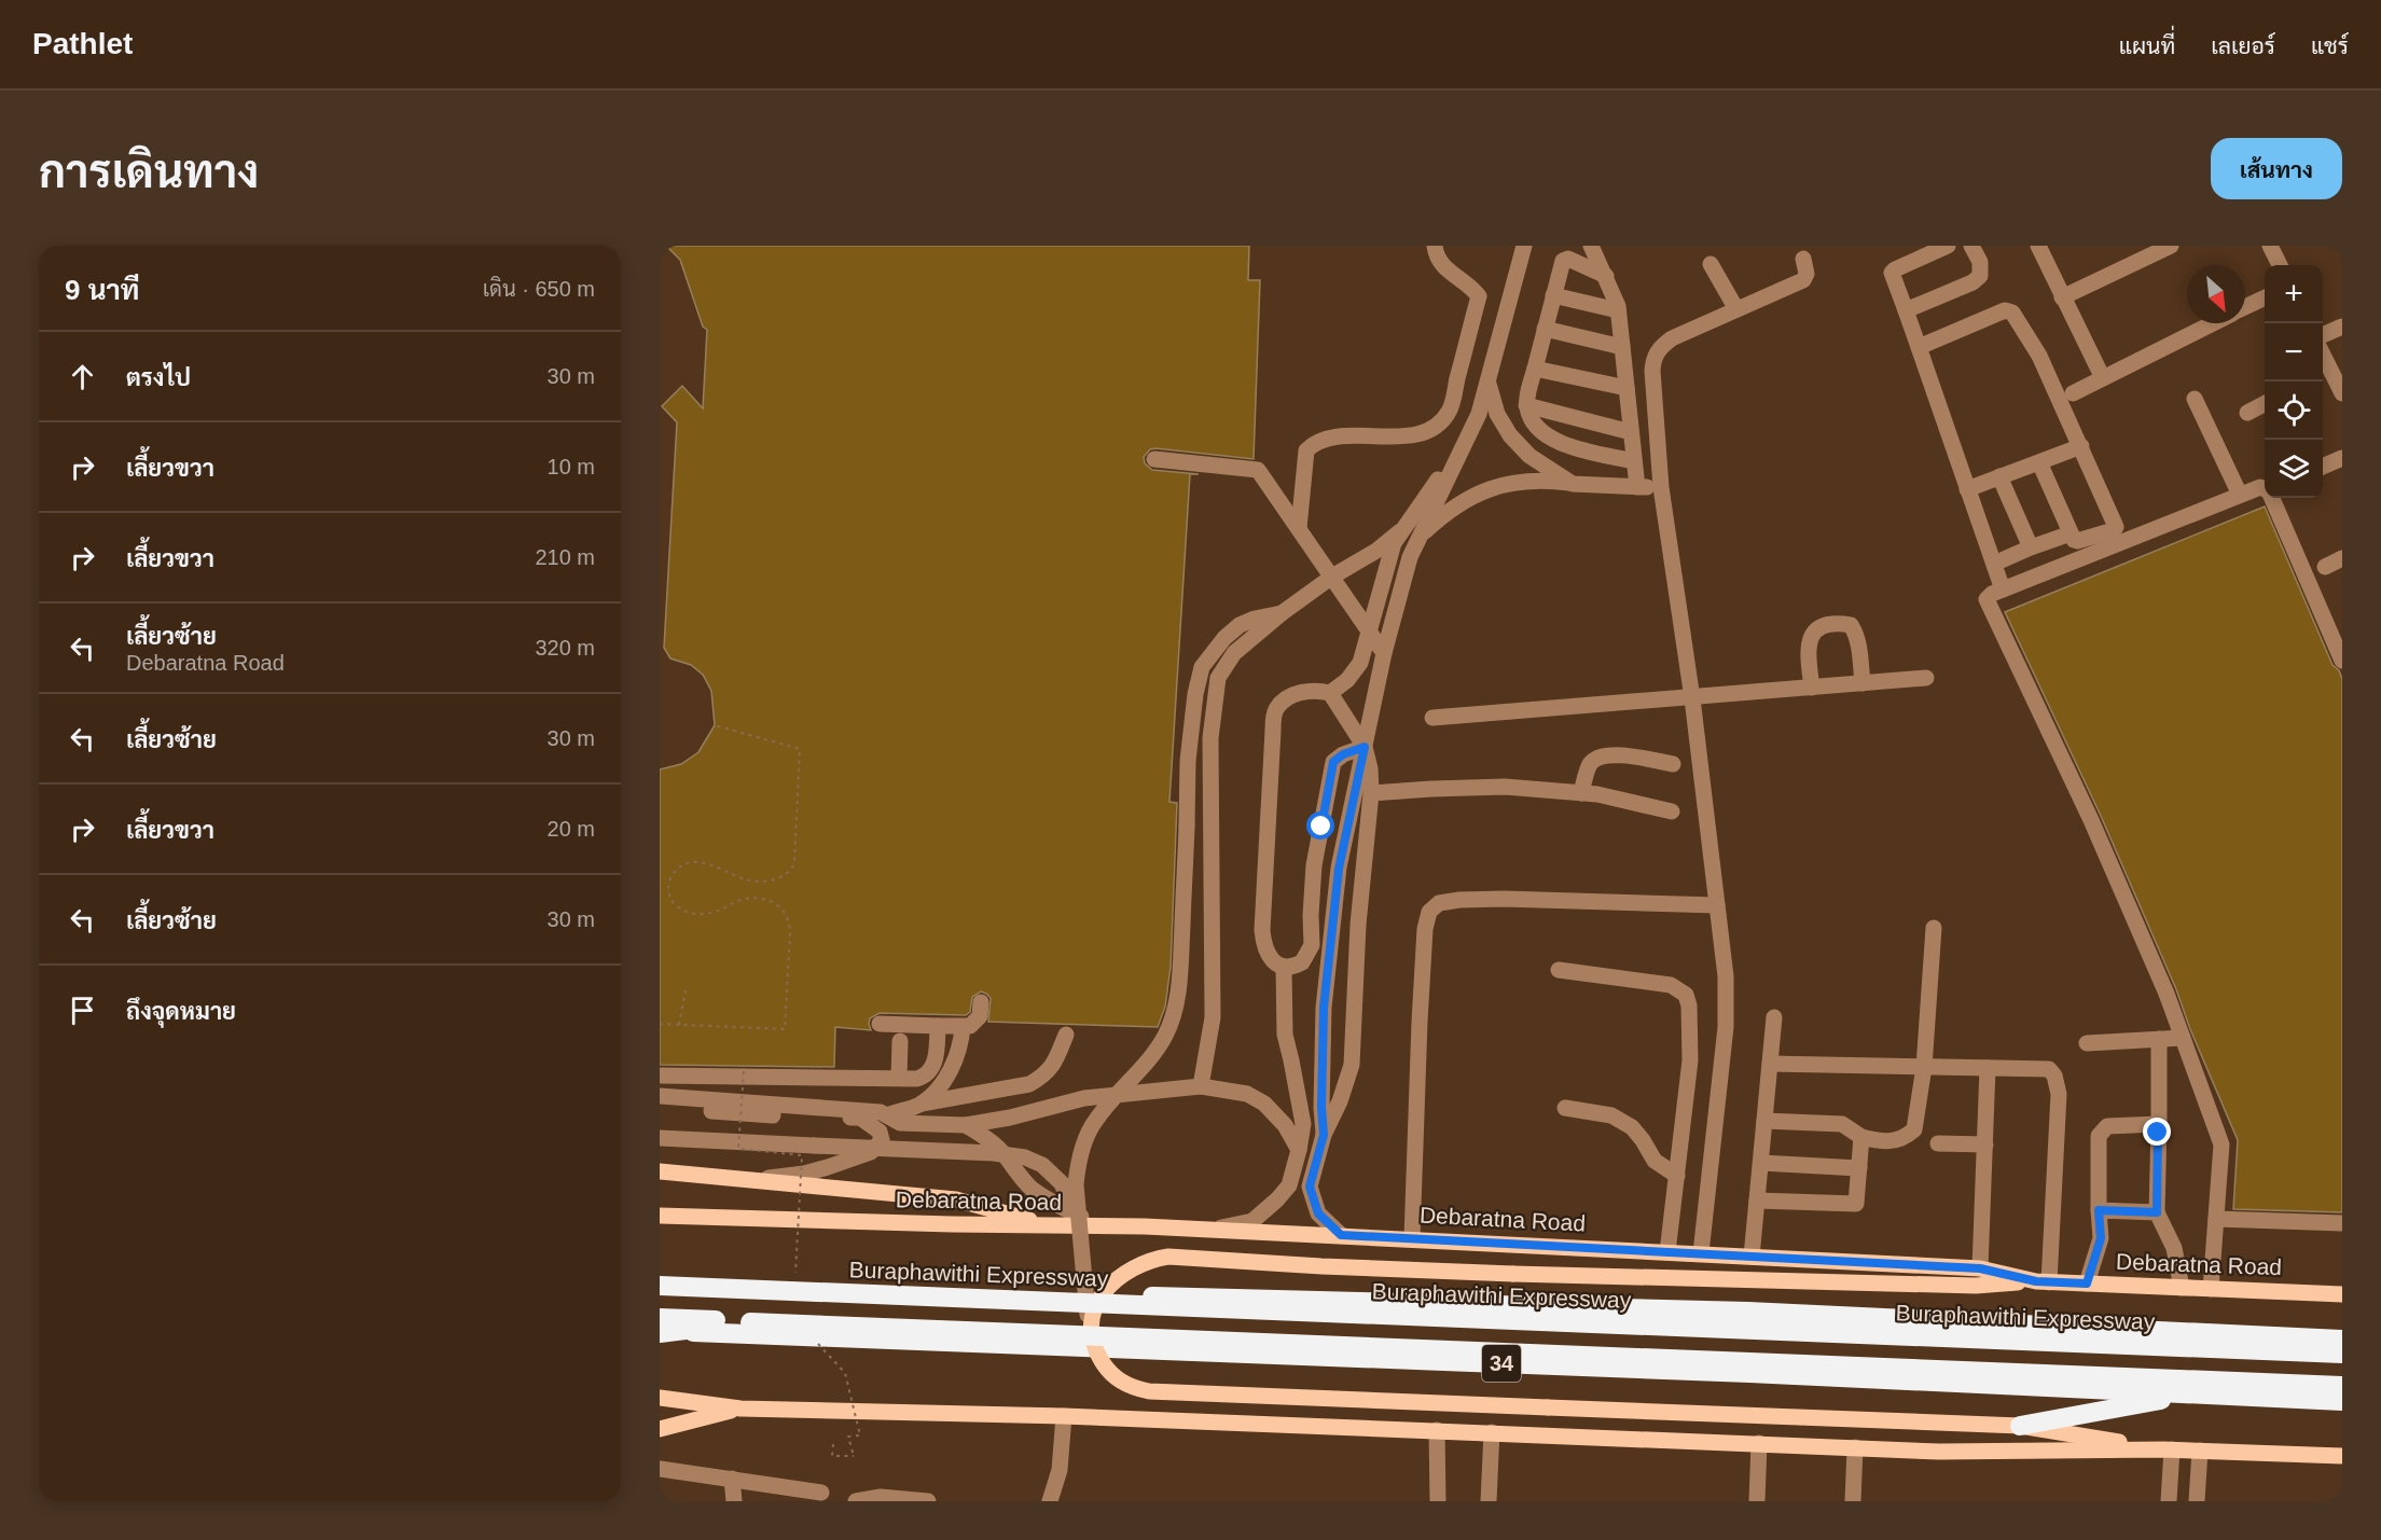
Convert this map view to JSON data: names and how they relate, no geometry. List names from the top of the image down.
{
  "streets": {
    "highway": ["Buraphawithi Expressway", "34"],
    "main road": ["Debaratna Road"]
  },
  "north": "bottom right",
  "page": {
    "header": "Pathlet",
    "nav": ["แผนที่", "เลเยอร์", "แชร์"],
    "buttons": "เส้นทาง",
    "title": "การเดินทาง",
    "heading": ["9 นาที", "เดิน · 650 m"],
    "map_buttons": ["+", "−"],
    "list": [
      ["ตรงไป", "30 m"],
      ["เลี้ยวขวา", "10 m"],
      ["เลี้ยวขวา", "210 m"],
      ["เลี้ยวซ้าย", "Debaratna Road", "320 m"],
      ["เลี้ยวซ้าย", "30 m"],
      ["เลี้ยวขวา", "20 m"],
      ["เลี้ยวซ้าย", "30 m"],
      "ถึงจุดหมาย"
    ]
  }
}
